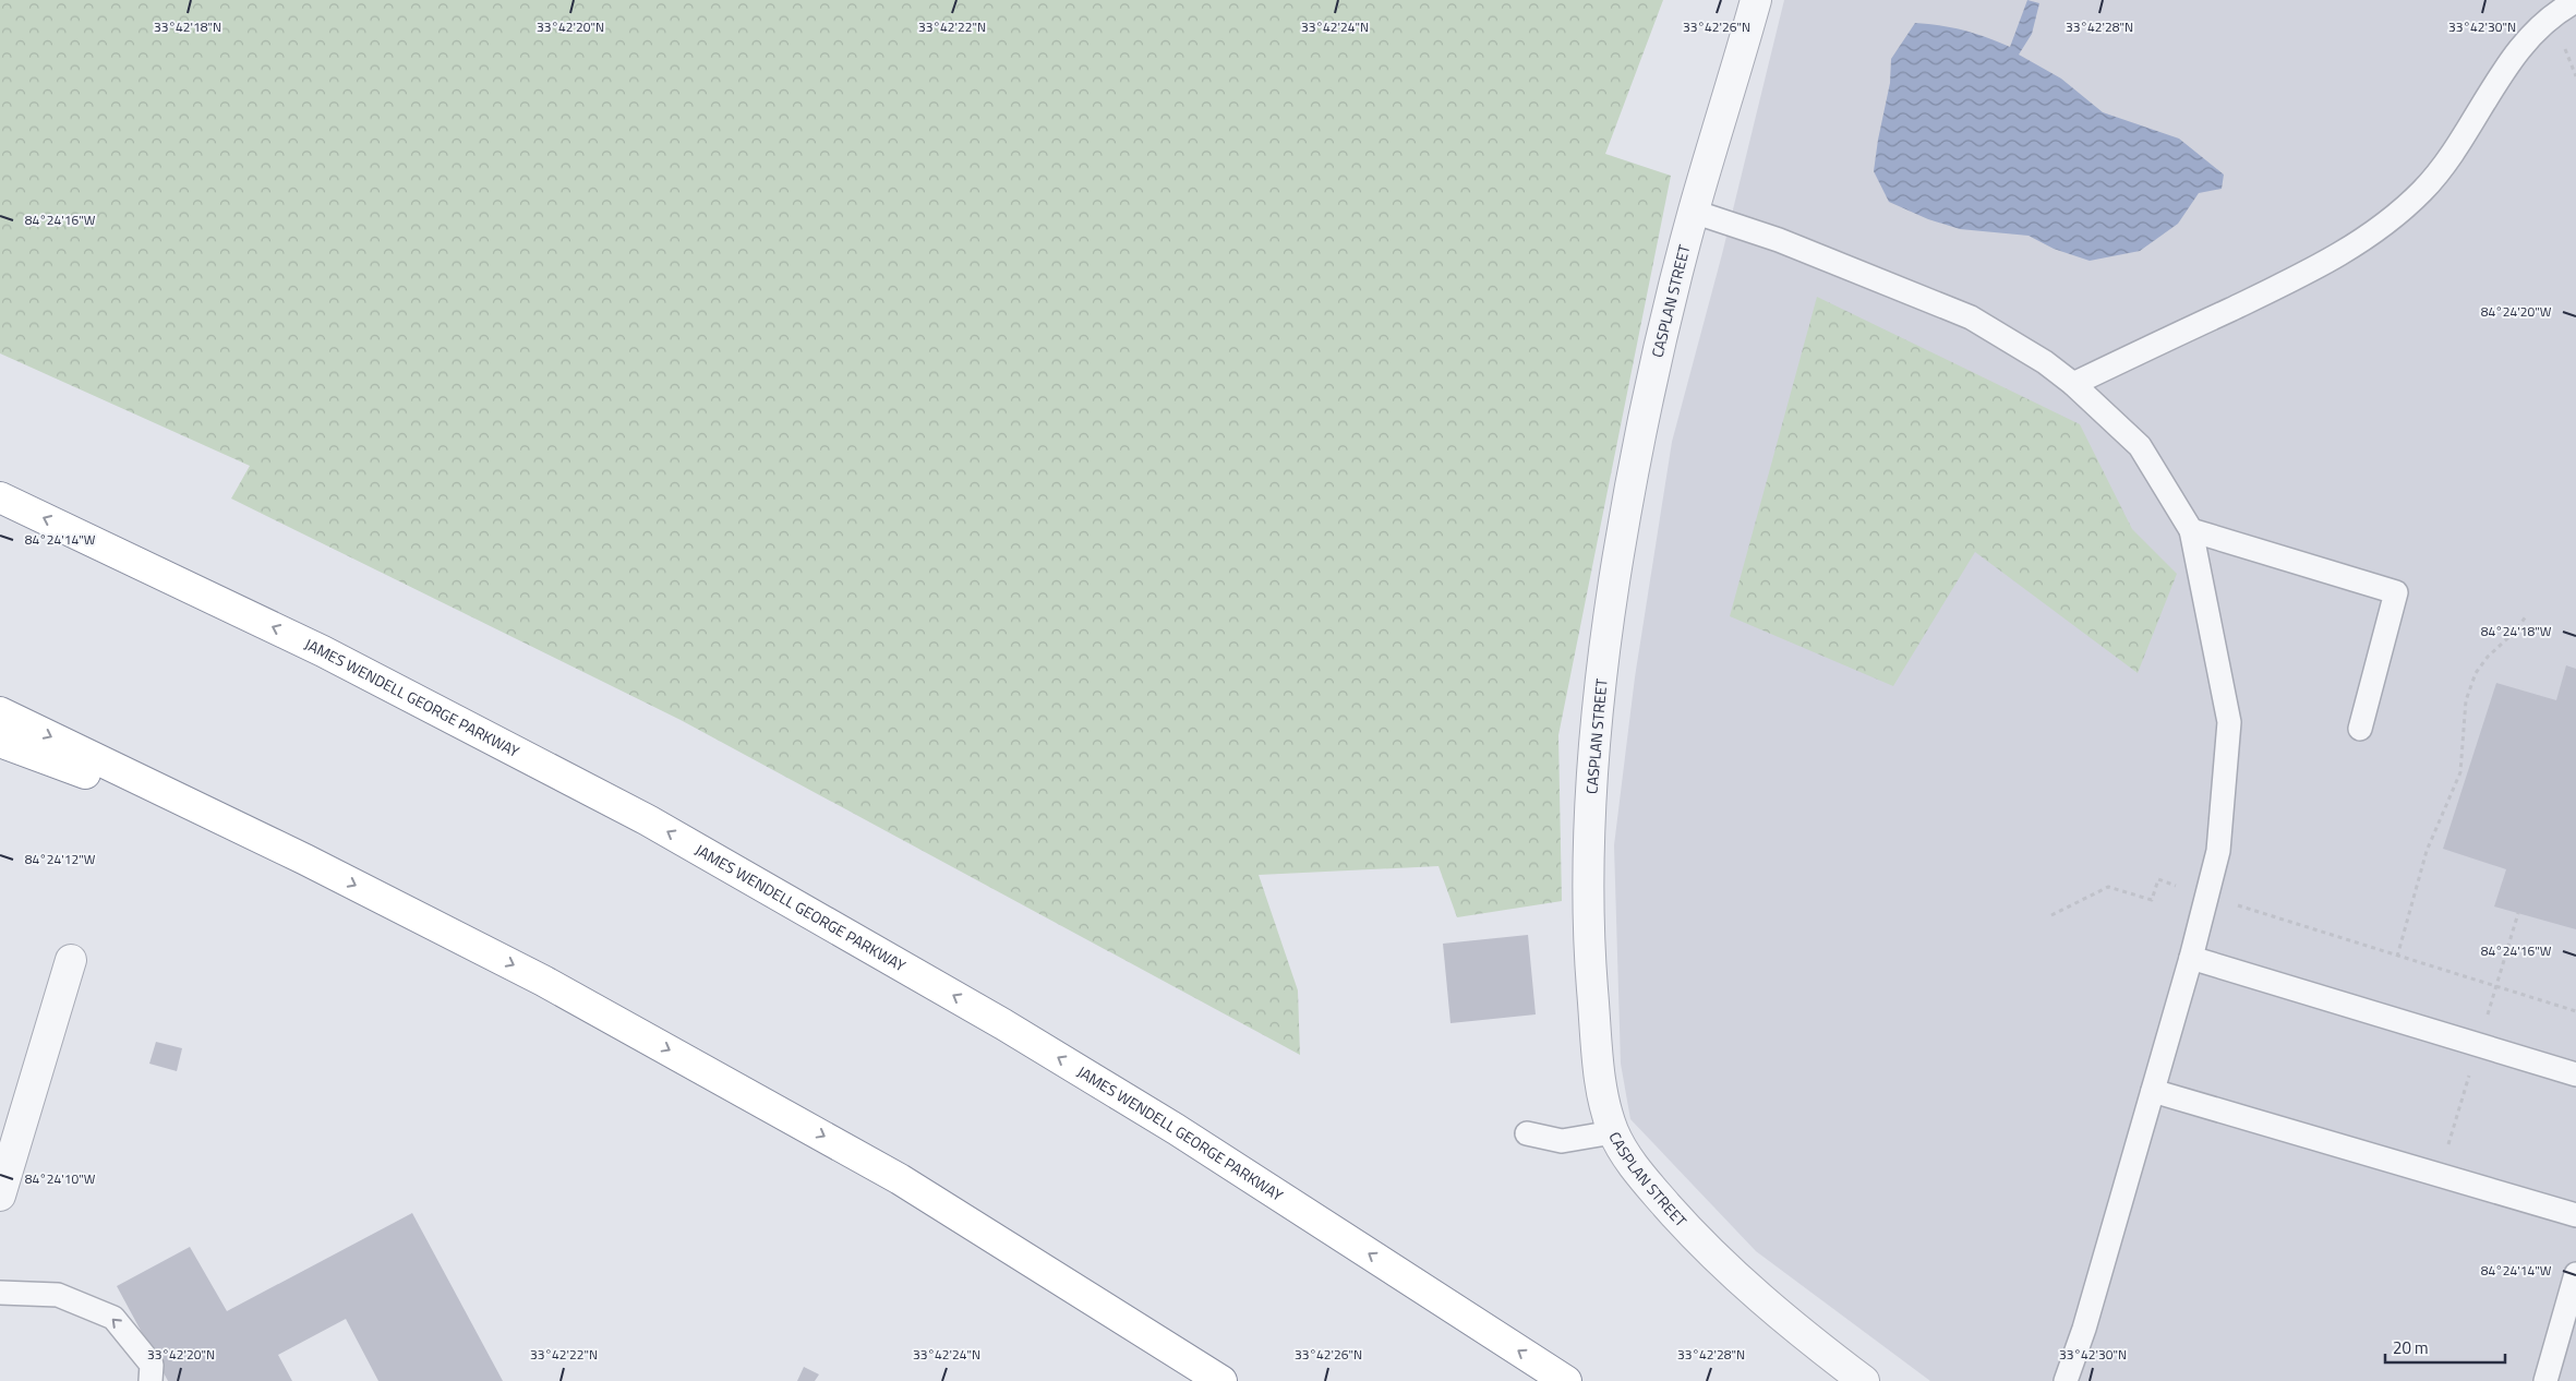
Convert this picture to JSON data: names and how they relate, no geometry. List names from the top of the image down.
{
  "streets": {
    "highway": ["JAMES WENDELL GEORGE PARKWAY"],
    "street": ["CASPLAN STREET"]
  },
  "scale_bar": "20 m",
  "coordinates": [
    "33°42'18\"N",
    "33°42'20\"N",
    "33°42'22\"N",
    "33°42'24\"N",
    "33°42'26\"N",
    "33°42'28\"N",
    "33°42'30\"N",
    "84°24'16\"W",
    "84°24'20\"W",
    "84°24'14\"W",
    "84°24'18\"W",
    "84°24'12\"W",
    "84°24'10\"W"
  ]
}
